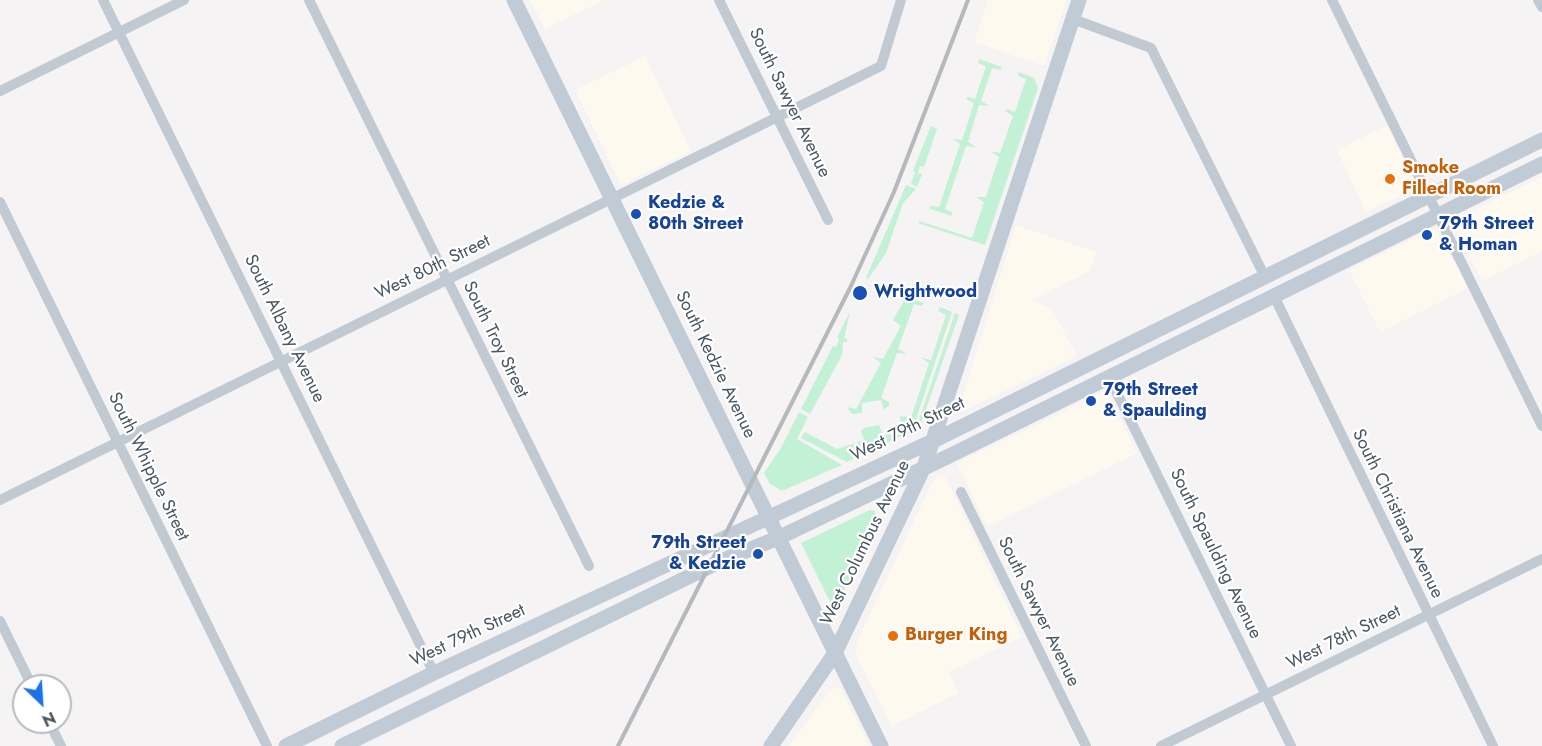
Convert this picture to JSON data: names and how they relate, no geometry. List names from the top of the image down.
{
  "streets": {
    "main road": ["South Kedzie Avenue", "West 79th Street", "West Columbus Avenue"],
    "street": [
      "South Sawyer Avenue",
      "West 80th Street",
      "South Albany Avenue",
      "South Troy Street",
      "South Whipple Street",
      "South Christiana Avenue",
      "South Spaulding Avenue",
      "West 78th Street"
    ]
  },
  "crossings": [
    ["South Sawyer Avenue", "West 80th Street"],
    ["West 80th Street", "South Albany Avenue"],
    ["West 80th Street", "South Troy Street"],
    ["West 80th Street", "South Kedzie Avenue"],
    ["West 80th Street", "South Whipple Street"],
    ["South Albany Avenue", "West 79th Street"],
    ["South Kedzie Avenue", "West 79th Street"],
    ["South Kedzie Avenue", "West Columbus Avenue"],
    ["West 79th Street", "West Columbus Avenue"],
    ["South Christiana Avenue", "West 78th Street"],
    ["South Spaulding Avenue", "West 78th Street"]
  ],
  "places": [
    "Smoke Filled Room",
    "Kedzie & 80th Street",
    "79th Street & Homan",
    "Wrightwood",
    "79th Street & Spaulding",
    "79th Street & Kedzie",
    "Burger King"
  ],
  "north": "bottom right"
}
